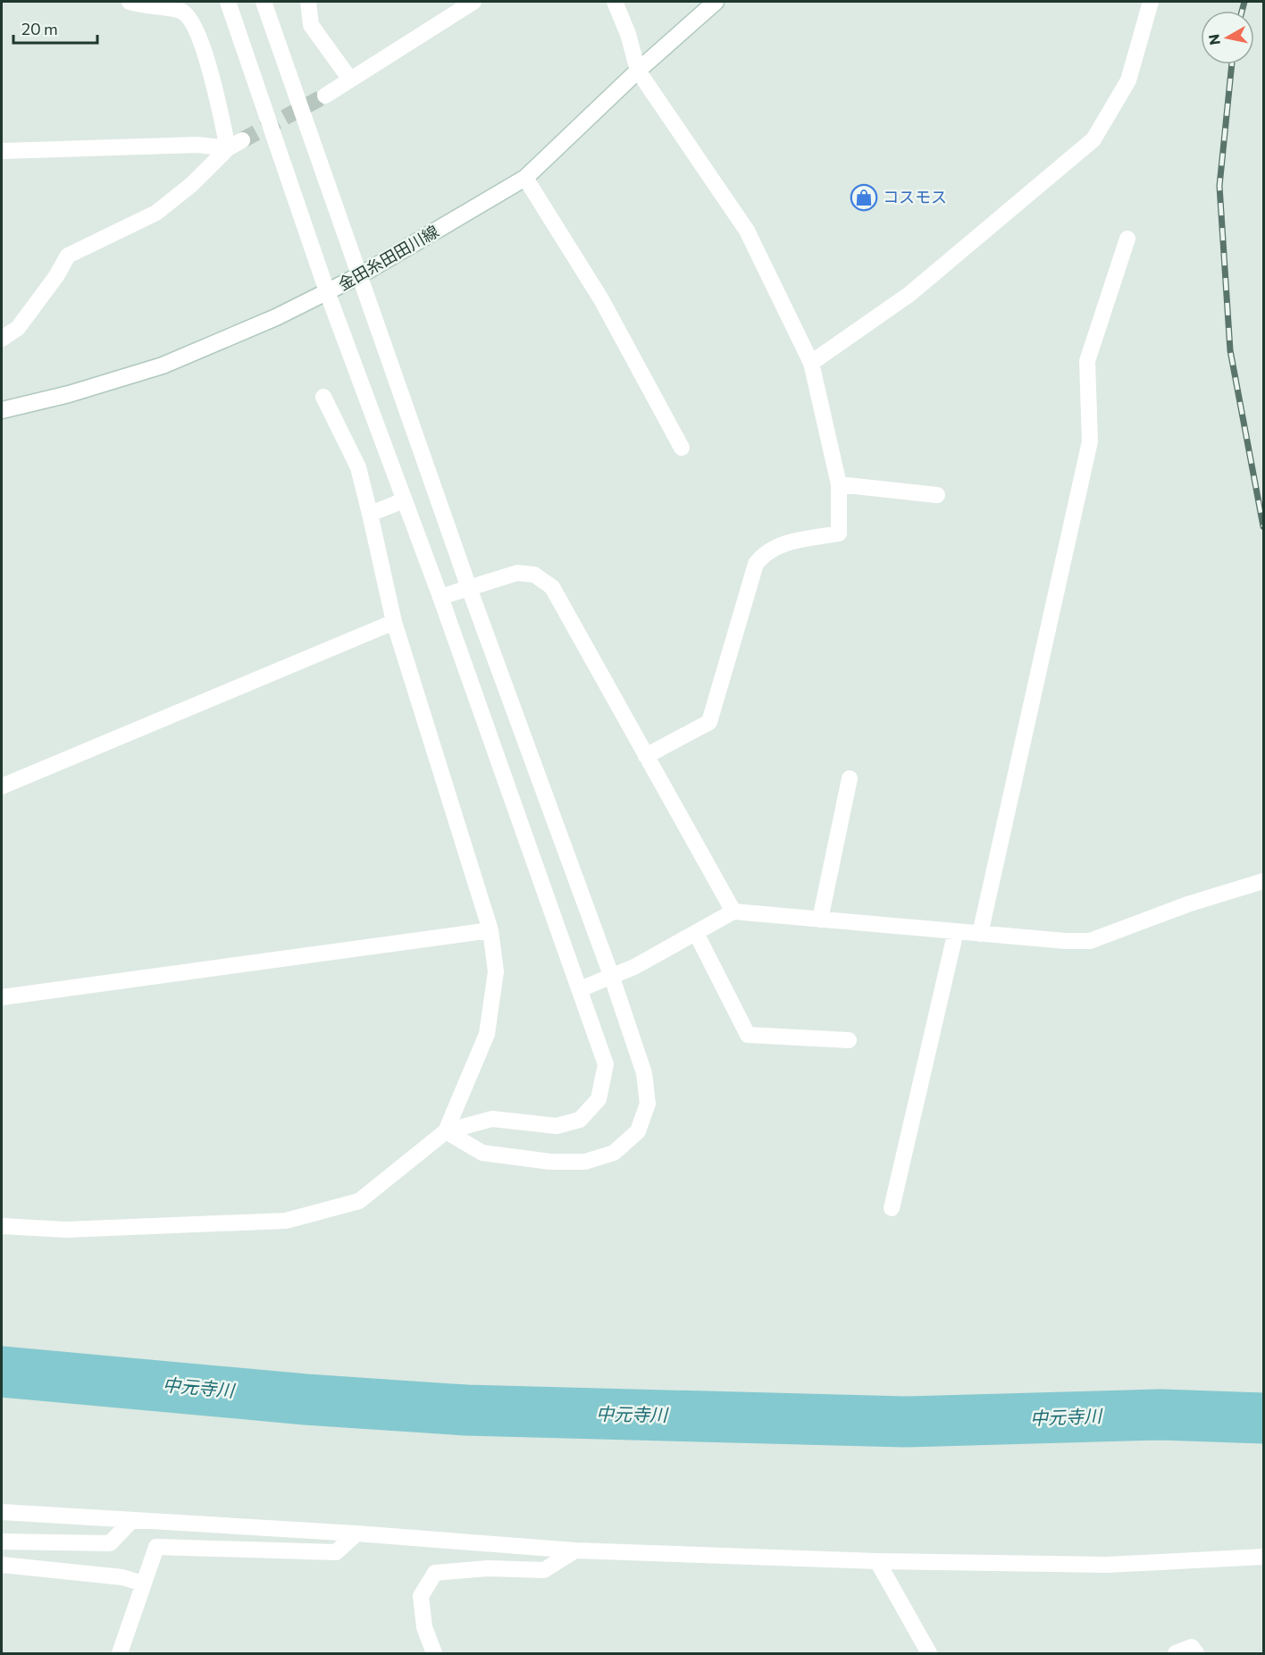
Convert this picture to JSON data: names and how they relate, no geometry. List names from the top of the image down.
{
  "streets": {
    "street": ["金田糸田田川線"]
  },
  "water": ["中元寺川"],
  "places": {
    "shop": ["コスモス"]
  },
  "scale_bar": "20 m",
  "north": "left"
}
